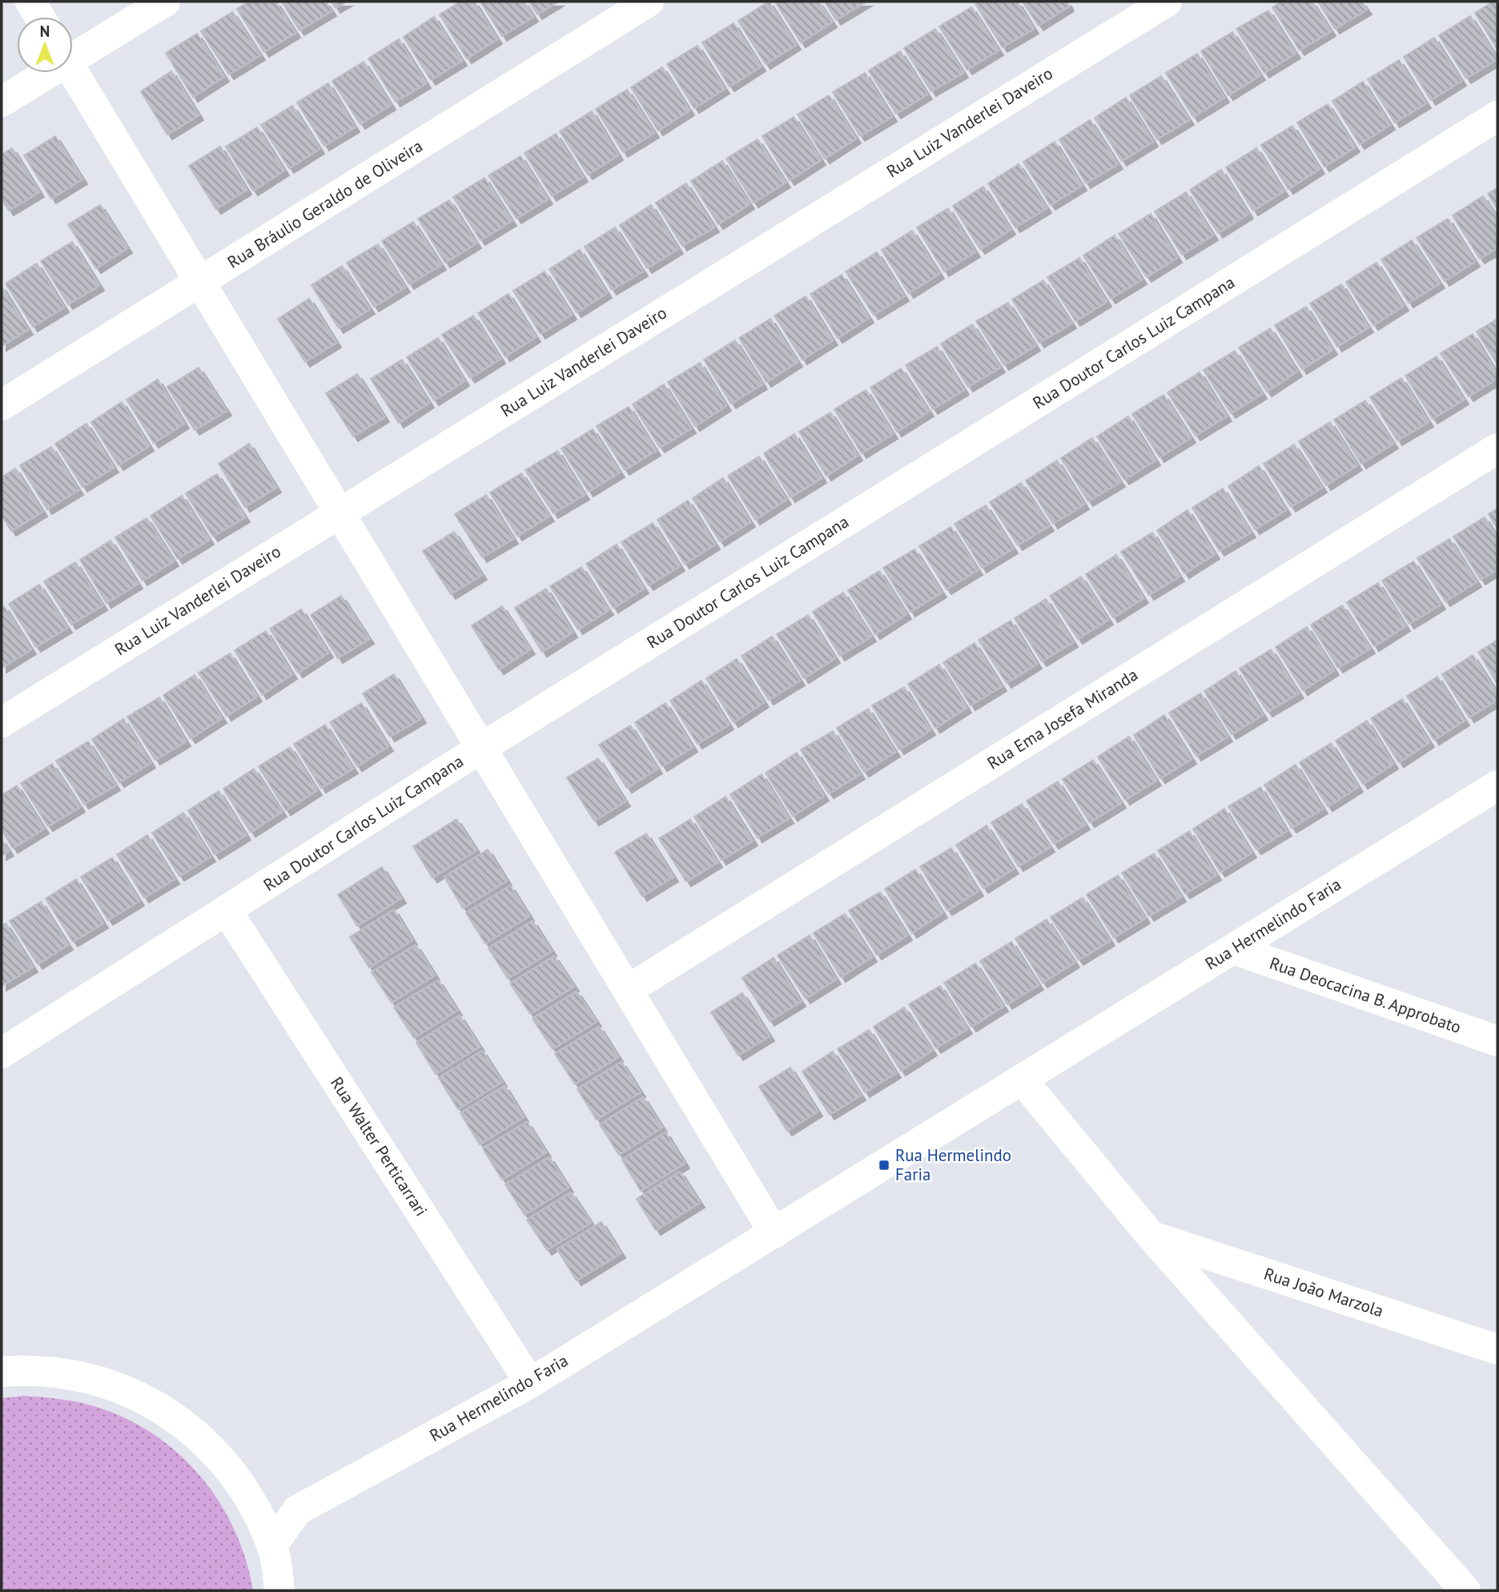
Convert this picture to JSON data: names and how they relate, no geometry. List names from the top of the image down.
{
  "streets": {
    "street": [
      "Rua Luiz Vanderlei Daveiro",
      "Rua Bráulio Geraldo de Oliveira",
      "Rua Doutor Carlos Luiz Campana",
      "Rua Ema Josefa Miranda",
      "Rua Hermelindo Faria",
      "Rua Deocacina B. Approbato",
      "Rua Walter Perticarrari",
      "Rua João Marzola"
    ]
  },
  "crossings": [
    ["Rua Doutor Carlos Luiz Campana", "Rua Walter Perticarrari"],
    ["Rua Hermelindo Faria", "Rua Deocacina B. Approbato"],
    ["Rua Hermelindo Faria", "Rua Walter Perticarrari"]
  ],
  "places": {
    "transit": ["Rua Hermelindo Faria"]
  },
  "north": "top"
}
